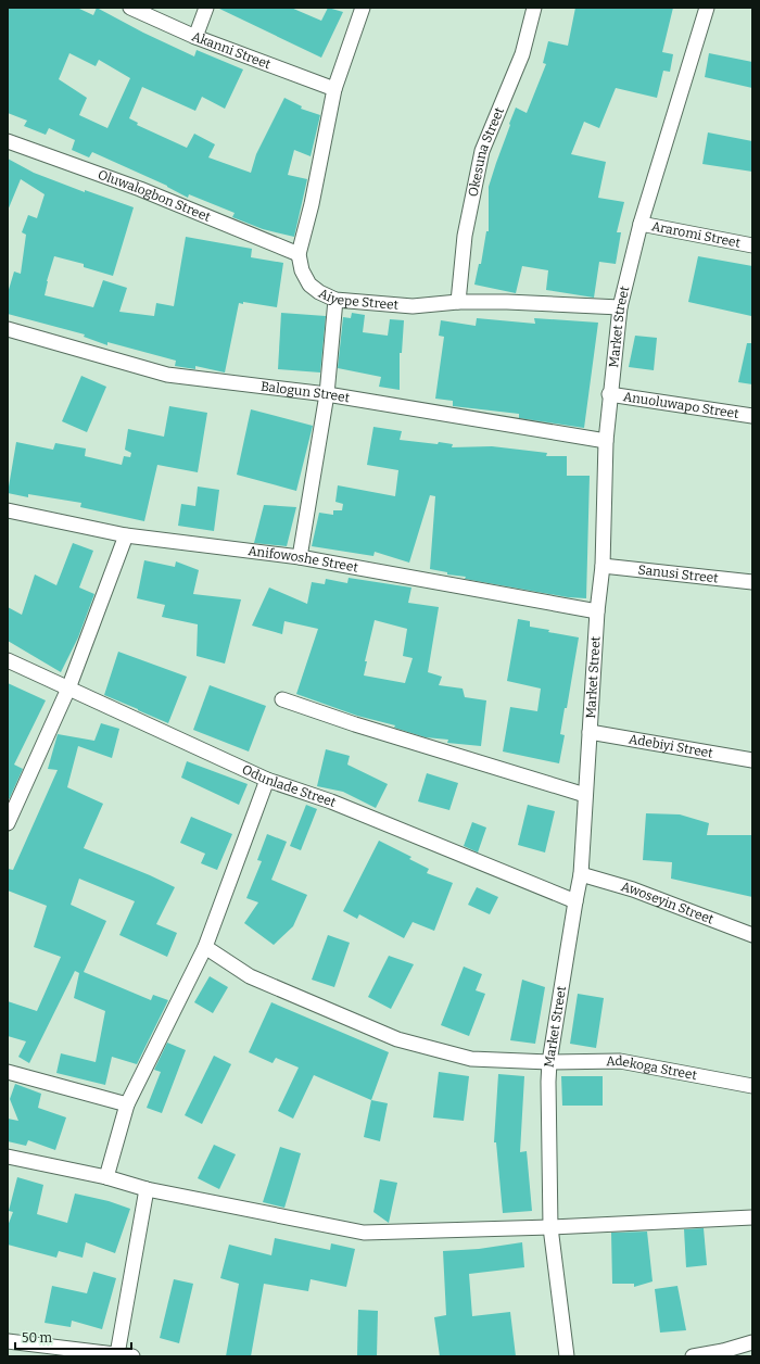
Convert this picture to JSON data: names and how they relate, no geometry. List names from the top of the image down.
{
  "streets": {
    "street": [
      "Akanni Street",
      "Okesuna Street",
      "Oluwalogbon Street",
      "Araromi Street",
      "Aiyepe Street",
      "Market Street",
      "Balogun Street",
      "Anuoluwapo Street",
      "Anifowoshe Street",
      "Sanusi Street",
      "Adebiyi Street",
      "Odunlade Street",
      "Awoseyin Street",
      "Adekoga Street"
    ]
  },
  "crossings": [
    ["Akanni Street", "Aiyepe Street"],
    ["Okesuna Street", "Aiyepe Street"],
    ["Oluwalogbon Street", "Aiyepe Street"],
    ["Araromi Street", "Market Street"],
    ["Aiyepe Street", "Market Street"],
    ["Market Street", "Balogun Street"],
    ["Market Street", "Anuoluwapo Street"],
    ["Market Street", "Anifowoshe Street"],
    ["Market Street", "Sanusi Street"],
    ["Market Street", "Adebiyi Street"],
    ["Market Street", "Odunlade Street"],
    ["Market Street", "Awoseyin Street"],
    ["Market Street", "Adekoga Street"]
  ],
  "scale_bar": "50 m"
}
